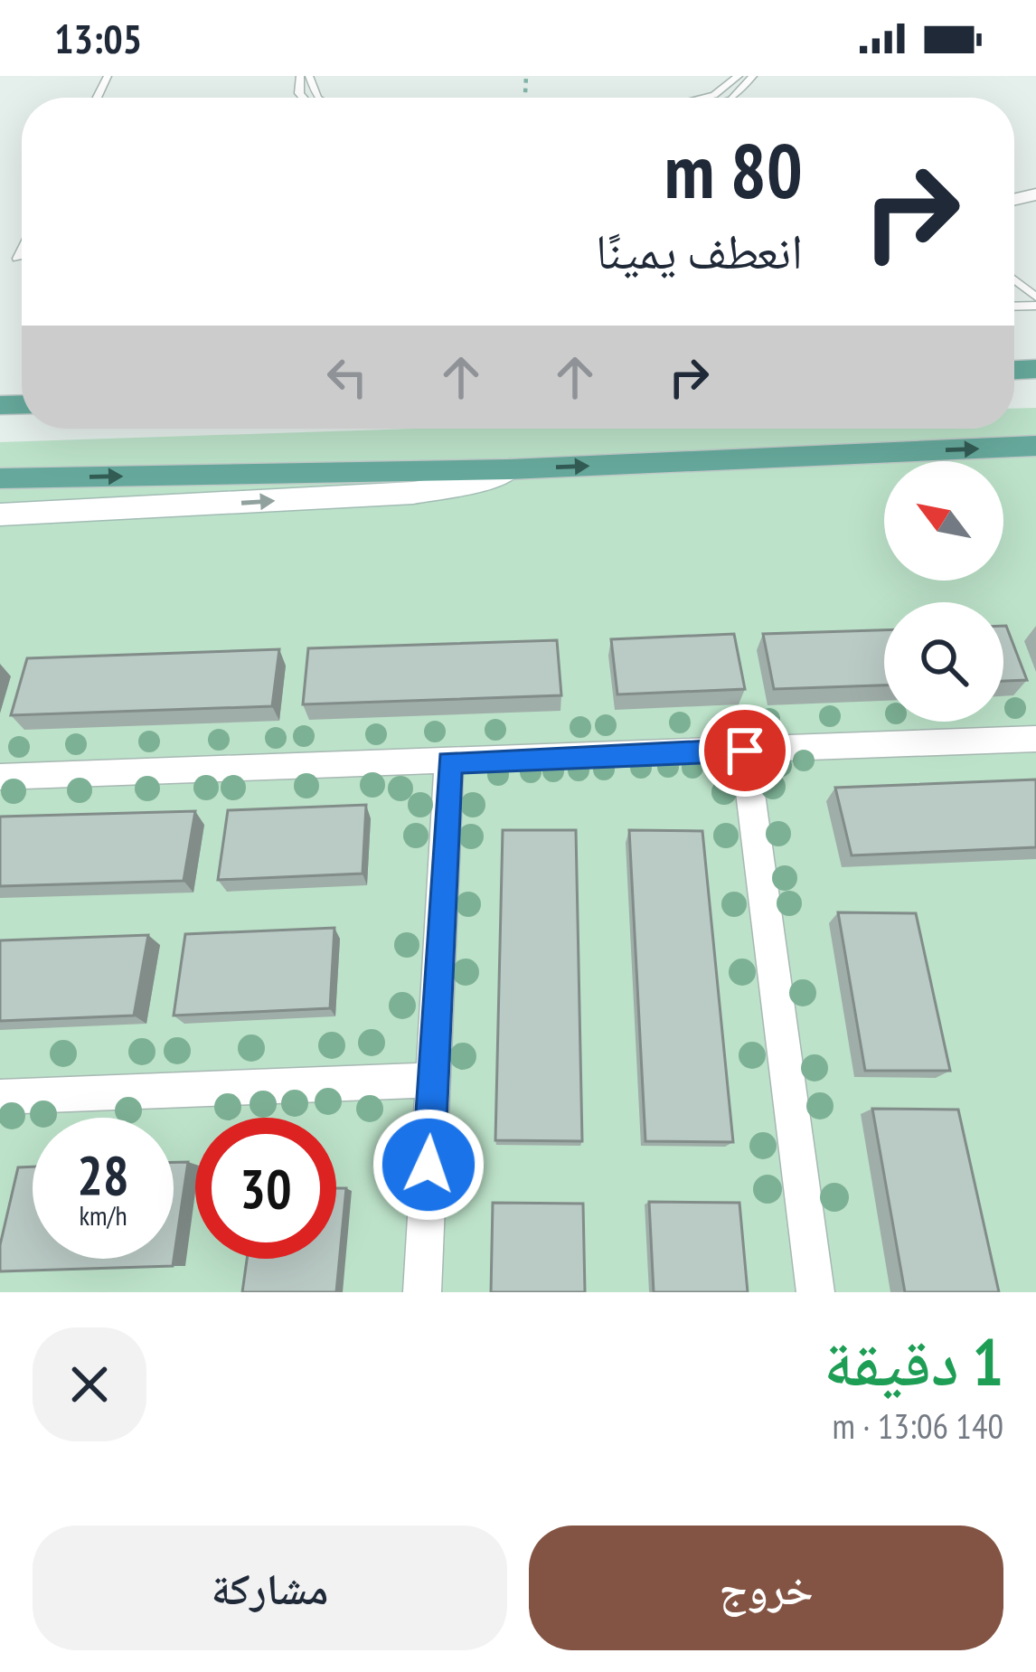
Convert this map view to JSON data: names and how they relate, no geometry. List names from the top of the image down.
{
  "north": "top left",
  "page": {
    "status": "13:05",
    "turn": ["80 m", "انعطف يمينًا"],
    "speed": "28 km/h",
    "limit": "30",
    "heading": ["1 دقيقة", "140 m · 13:06"],
    "buttons": ["خروج", "مشاركة"]
  }
}
